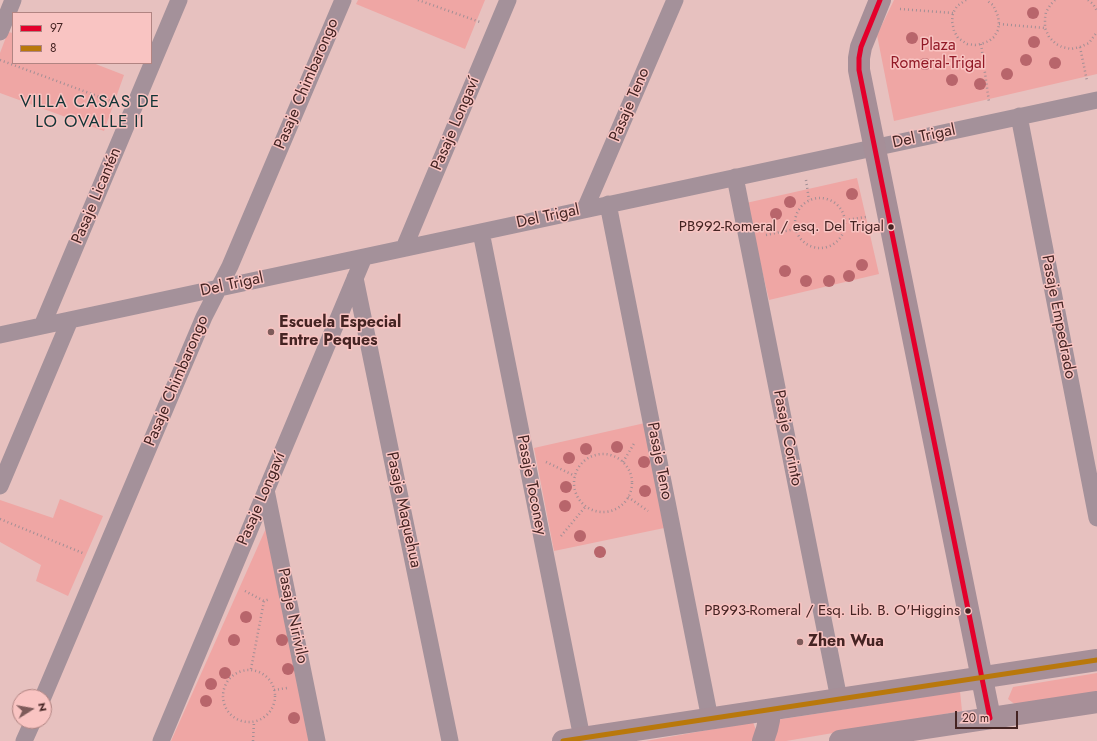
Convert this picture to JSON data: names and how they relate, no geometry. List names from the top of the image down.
{
  "streets": {
    "street": [
      "Pasaje Chimbarongo",
      "Pasaje Teno",
      "Pasaje Longaví",
      "Del Trigal",
      "Pasaje Licantén",
      "Pasaje Empedrado",
      "Pasaje Corinto",
      "Pasaje Toconey",
      "Pasaje Maquehua",
      "Pasaje Nirivilo"
    ]
  },
  "crossings": [
    ["Pasaje Chimbarongo", "Del Trigal"],
    ["Pasaje Teno", "Del Trigal"],
    ["Pasaje Longaví", "Del Trigal"],
    ["Pasaje Longaví", "Pasaje Maquehua"],
    ["Pasaje Longaví", "Pasaje Nirivilo"],
    ["Del Trigal", "Pasaje Licantén"],
    ["Del Trigal", "Pasaje Empedrado"],
    ["Del Trigal", "Pasaje Corinto"],
    ["Del Trigal", "Pasaje Toconey"]
  ],
  "districts": ["VILLA CASAS DE LO OVALLE II"],
  "parks": ["Plaza Romeral-Trigal"],
  "places": [
    "PB992-Romeral / esq. Del Trigal",
    "Escuela Especial Entre Peques",
    "PB993-Romeral / Esq. Lib. B. O'Higgins",
    "Zhen Wua"
  ],
  "lines": ["transit line 97", "transit line 8"],
  "legend": ["97", "8"],
  "scale_bar": "20 m",
  "north": "right"
}
